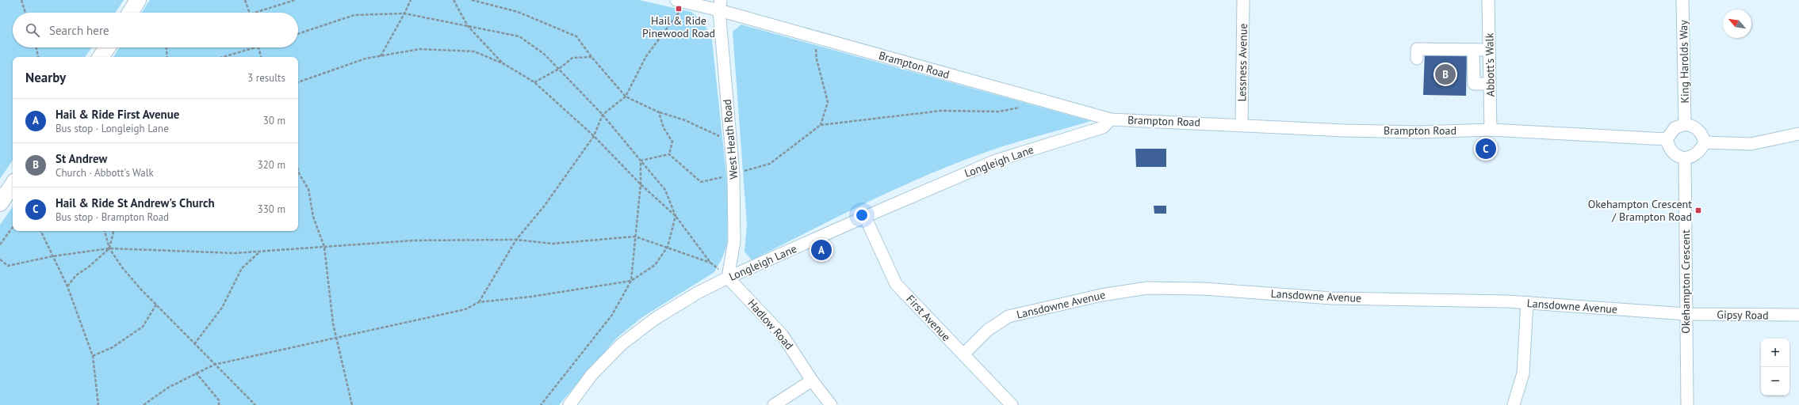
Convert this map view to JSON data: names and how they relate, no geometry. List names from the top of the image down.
{
  "streets": {
    "street": [
      "King Harolds Way",
      "Lessness Avenue",
      "Brampton Road",
      "Abbott's Walk",
      "West Heath Road",
      "Longleigh Lane",
      "Okehampton Crescent",
      "Lansdowne Avenue",
      "Gipsy Road",
      "First Avenue",
      "Hadlow Road"
    ]
  },
  "crossings": [
    ["King Harolds Way", "Brampton Road"],
    ["King Harolds Way", "Okehampton Crescent"],
    ["Lessness Avenue", "Brampton Road"],
    ["Brampton Road", "Abbott's Walk"],
    ["Brampton Road", "West Heath Road"],
    ["Brampton Road", "Longleigh Lane"],
    ["Brampton Road", "Okehampton Crescent"],
    ["West Heath Road", "Longleigh Lane"],
    ["West Heath Road", "Hadlow Road"],
    ["Longleigh Lane", "First Avenue"],
    ["Longleigh Lane", "Hadlow Road"],
    ["Okehampton Crescent", "Lansdowne Avenue"],
    ["Okehampton Crescent", "Gipsy Road"],
    ["Lansdowne Avenue", "Gipsy Road"],
    ["Lansdowne Avenue", "First Avenue"]
  ],
  "places": {
    "transit": ["Hail & Ride Pinewood Road", "Okehampton Crescent / Brampton Road"]
  },
  "north": "top left",
  "page": {
    "search": "Search here",
    "heading": ["Nearby", "3 results"],
    "pins": ["B", "C", "A"],
    "list": [
      {
        "mark": "A",
        "name": "Hail & Ride First Avenue",
        "note": "Bus stop · Longleigh Lane",
        "value": "30 m"
      },
      {
        "mark": "B",
        "name": "St Andrew",
        "note": "Church · Abbott's Walk",
        "value": "320 m"
      },
      {
        "mark": "C",
        "name": "Hail & Ride St Andrew's Church",
        "note": "Bus stop · Brampton Road",
        "value": "330 m"
      }
    ],
    "map_buttons": ["+", "−"]
  }
}
